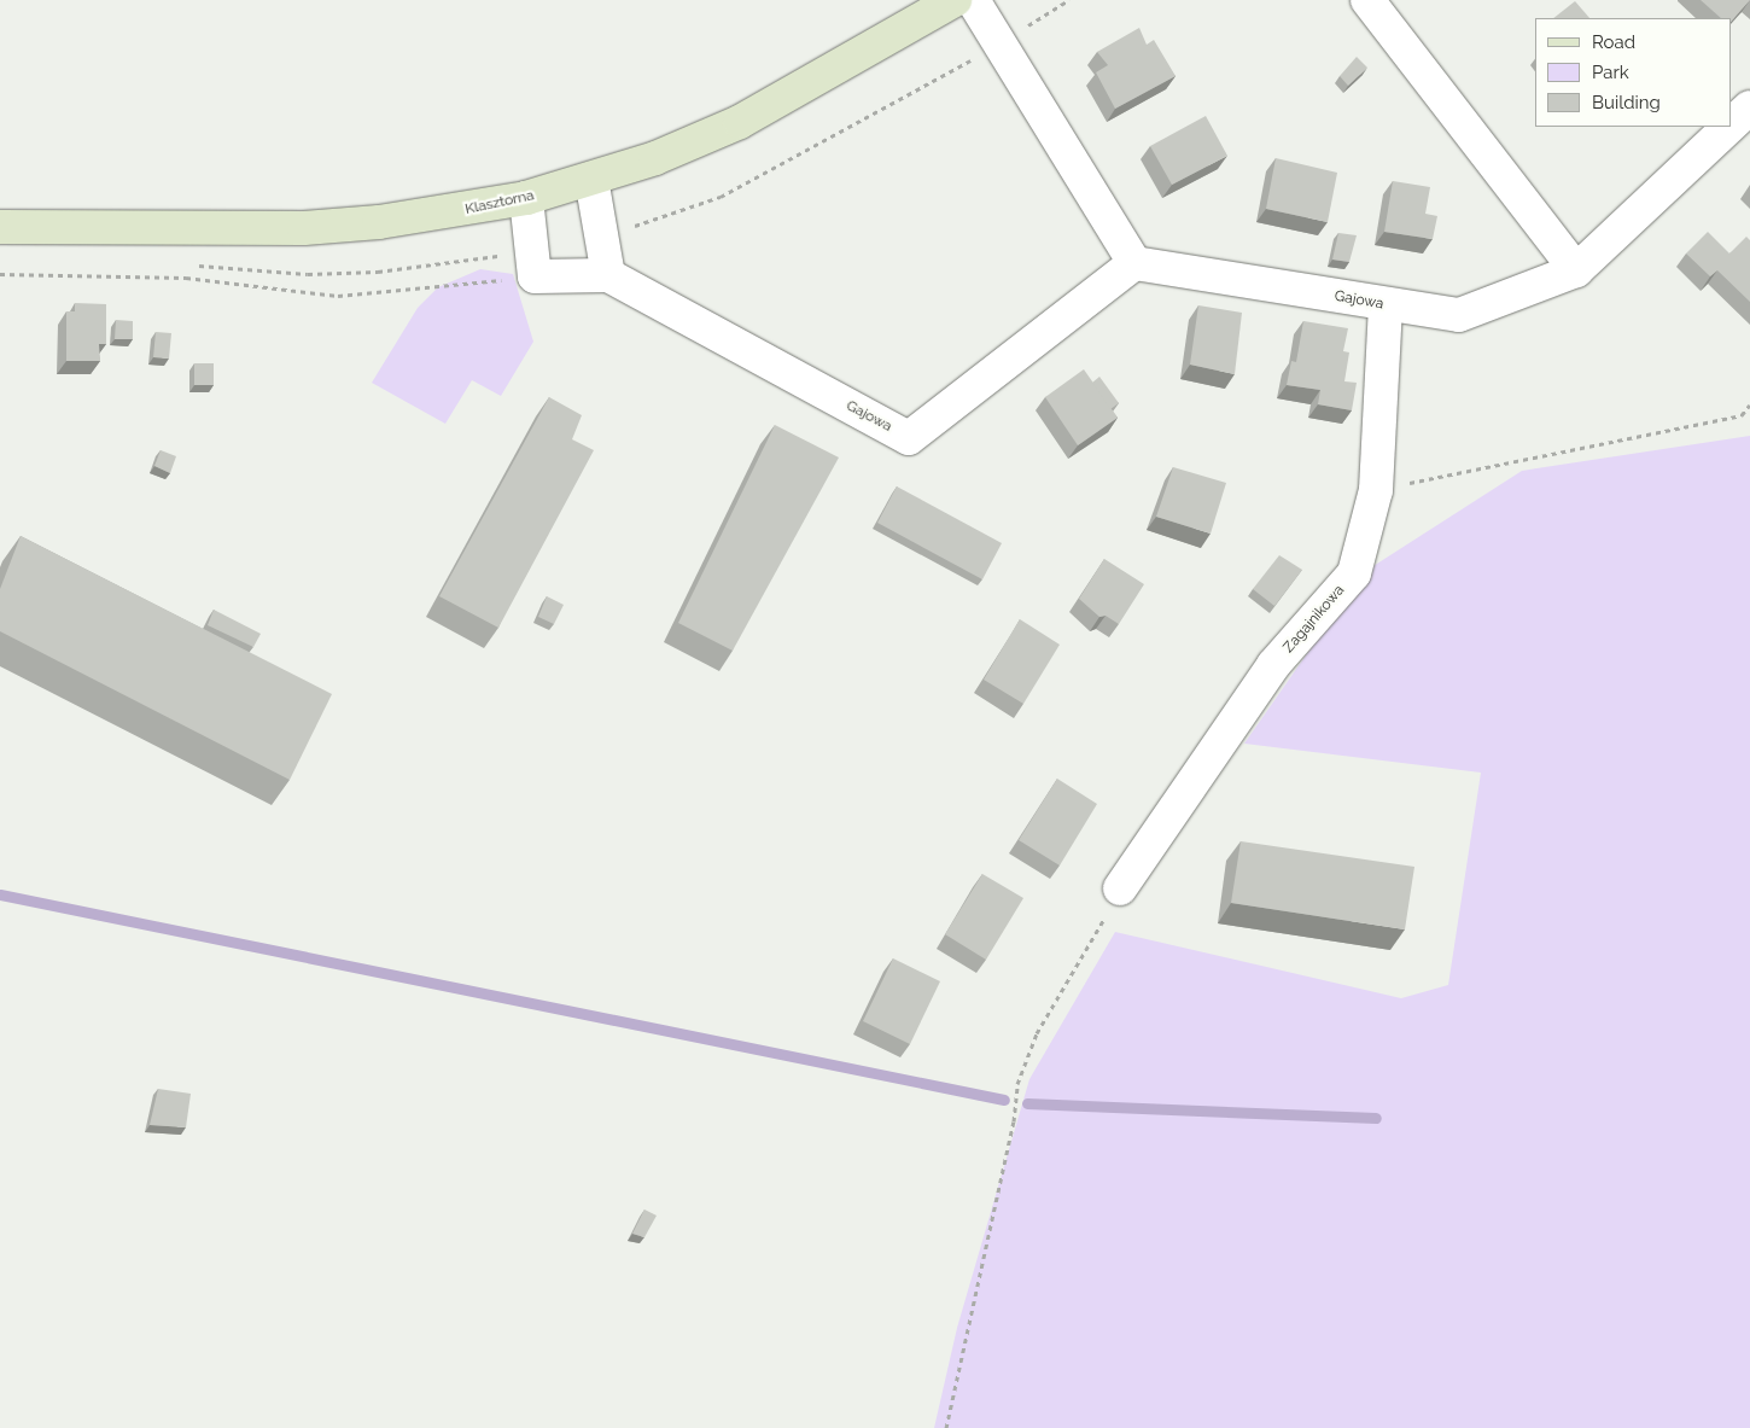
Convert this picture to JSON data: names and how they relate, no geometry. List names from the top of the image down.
{
  "streets": {
    "main road": ["Klasztorna"],
    "street": ["Gajowa", "Zagajnikowa"]
  },
  "crossings": [
    ["Gajowa", "Zagajnikowa"]
  ],
  "legend": ["Road", "Park", "Building"]
}
